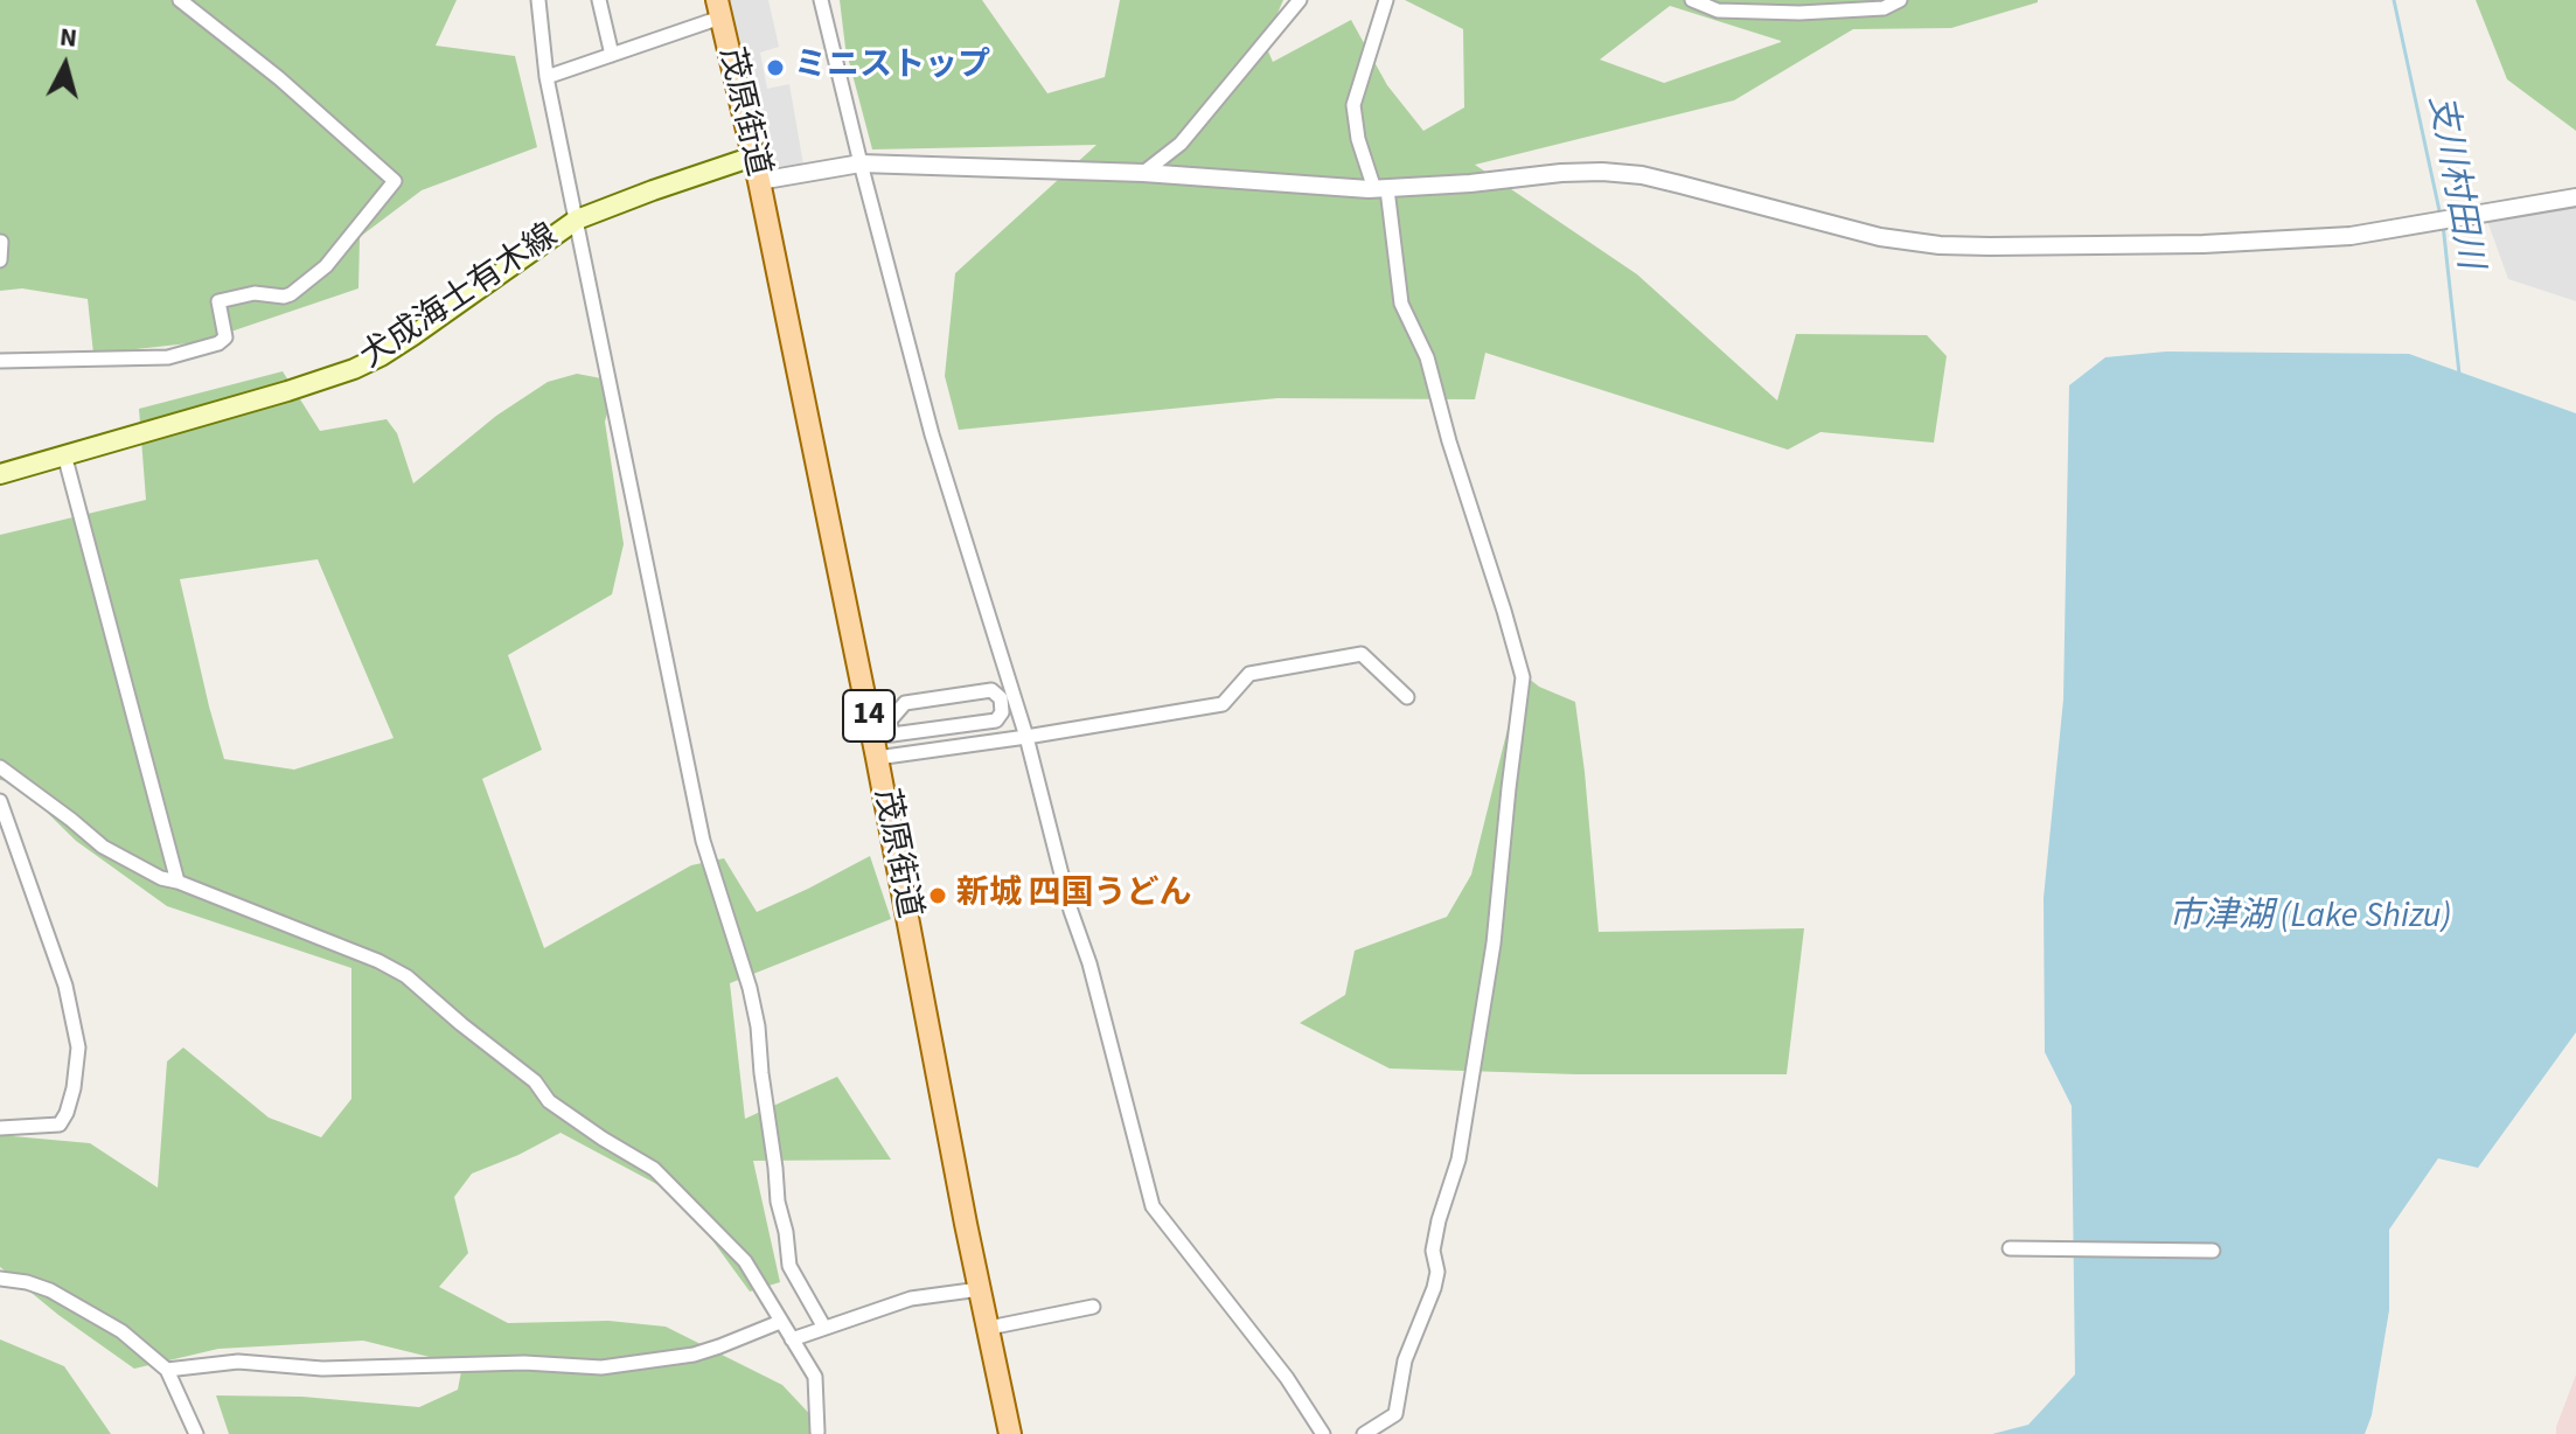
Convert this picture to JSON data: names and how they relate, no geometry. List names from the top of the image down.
{
  "streets": {
    "main road": ["茂原街道", "犬成海士有木線", "14"]
  },
  "crossings": [
    ["茂原街道", "犬成海士有木線"]
  ],
  "water": ["支川村田川", "市津湖 (Lake Shizu)"],
  "places": ["ミニストップ", "新城 四国うどん"],
  "north": "top"
}
